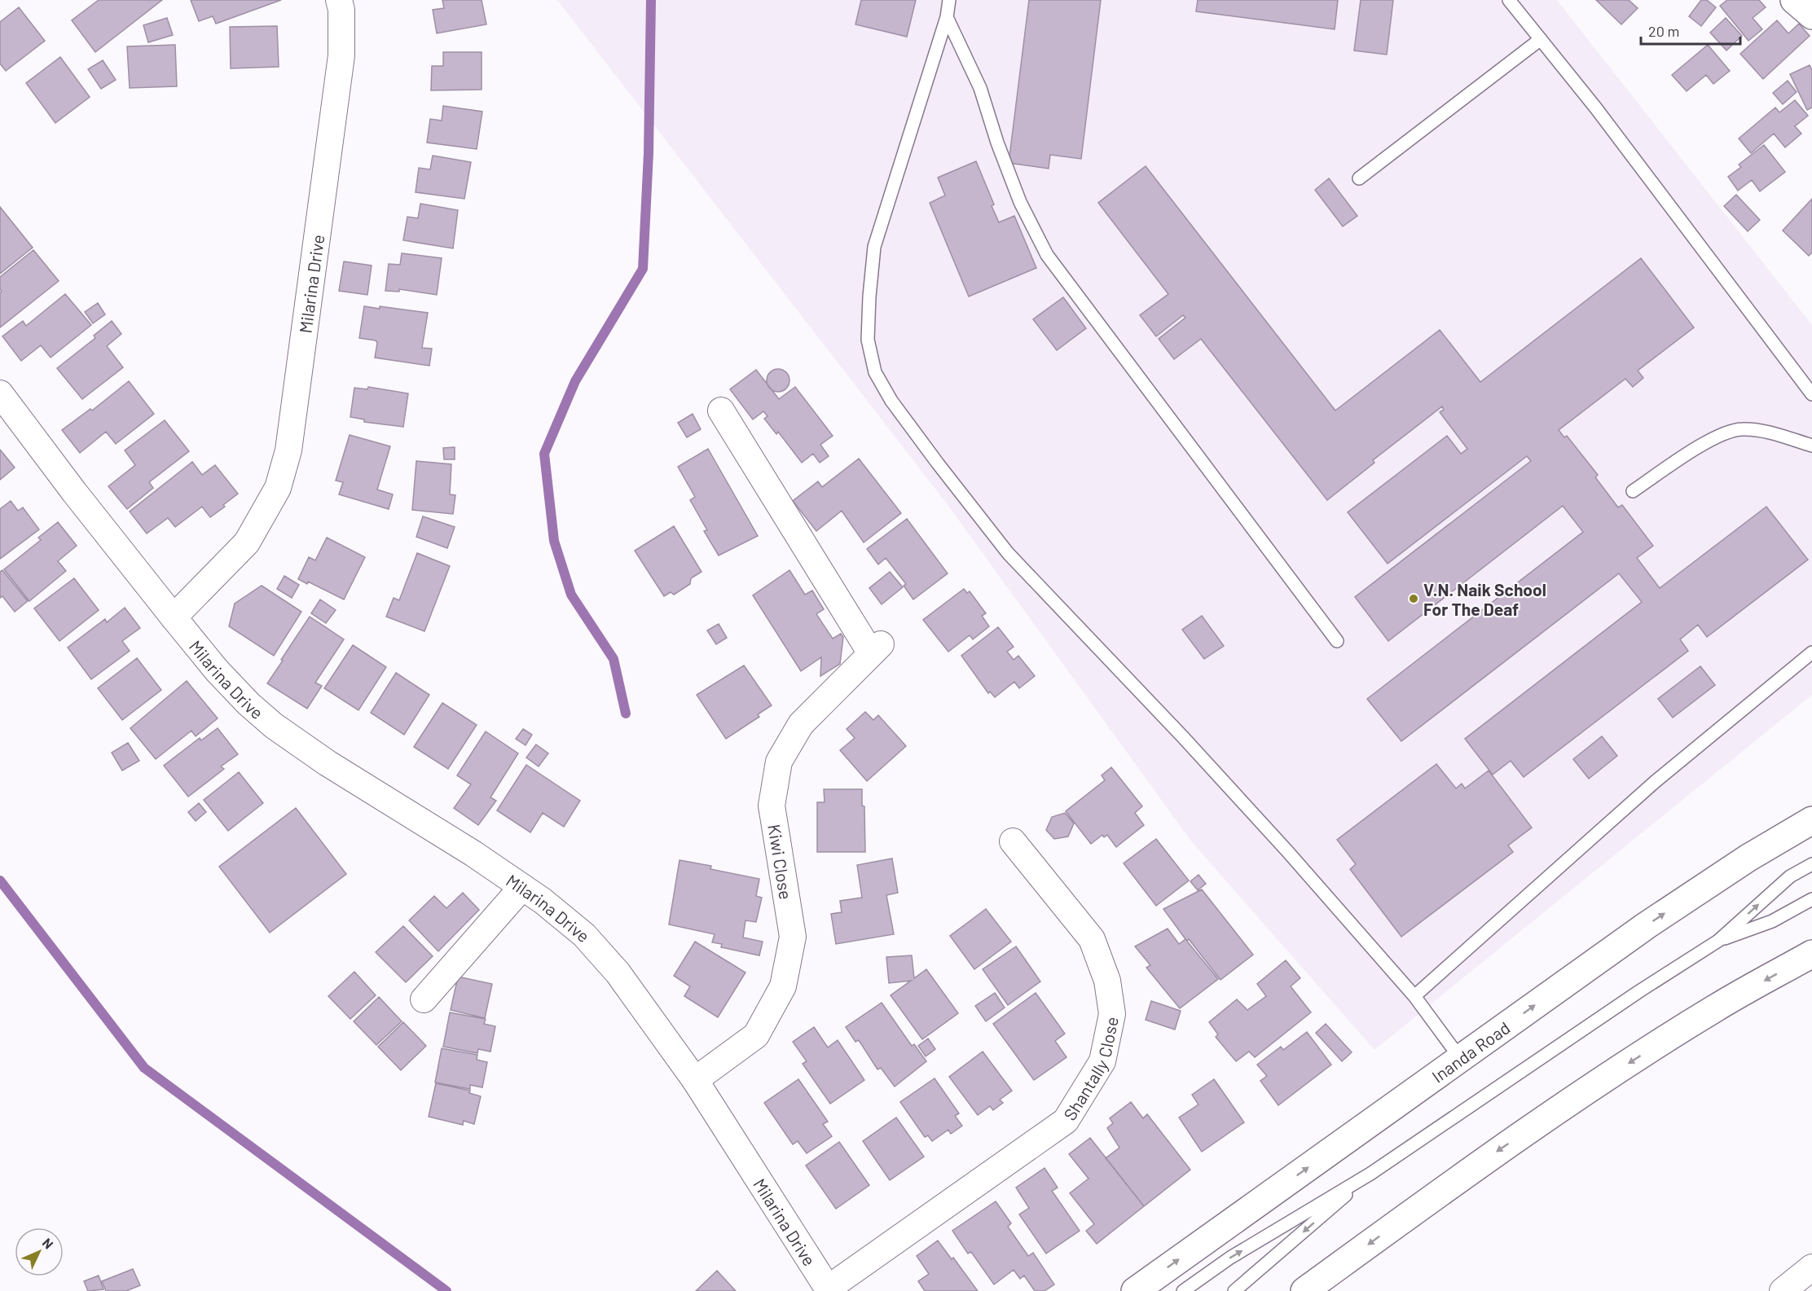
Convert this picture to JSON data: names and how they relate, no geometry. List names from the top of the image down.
{
  "streets": {
    "street": [
      "Milarina Drive",
      "Kiwi Close",
      "Inanda Road",
      "Shantally Close"
    ]
  },
  "crossings": [
    ["Milarina Drive", "Kiwi Close"],
    ["Milarina Drive", "Shantally Close"]
  ],
  "places": ["V.N. Naik School For The Deaf"],
  "scale_bar": "20 m",
  "north": "top right"
}
